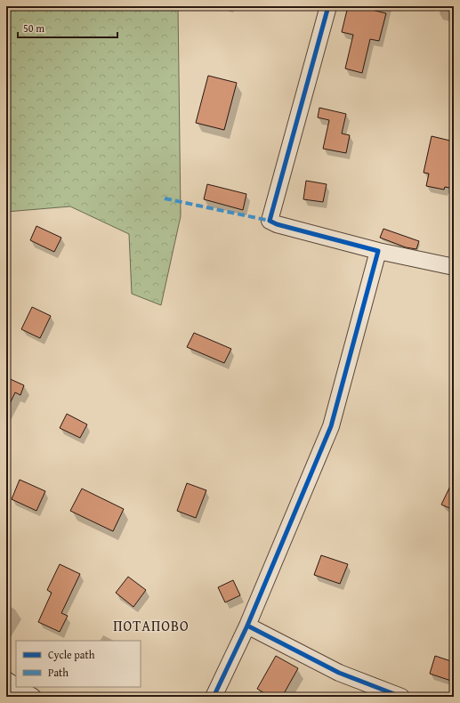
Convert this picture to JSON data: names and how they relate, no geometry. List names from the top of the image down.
{
  "districts": ["ПОТАПОВО"],
  "legend": ["Cycle path", "Path"],
  "scale_bar": "50 m"
}
